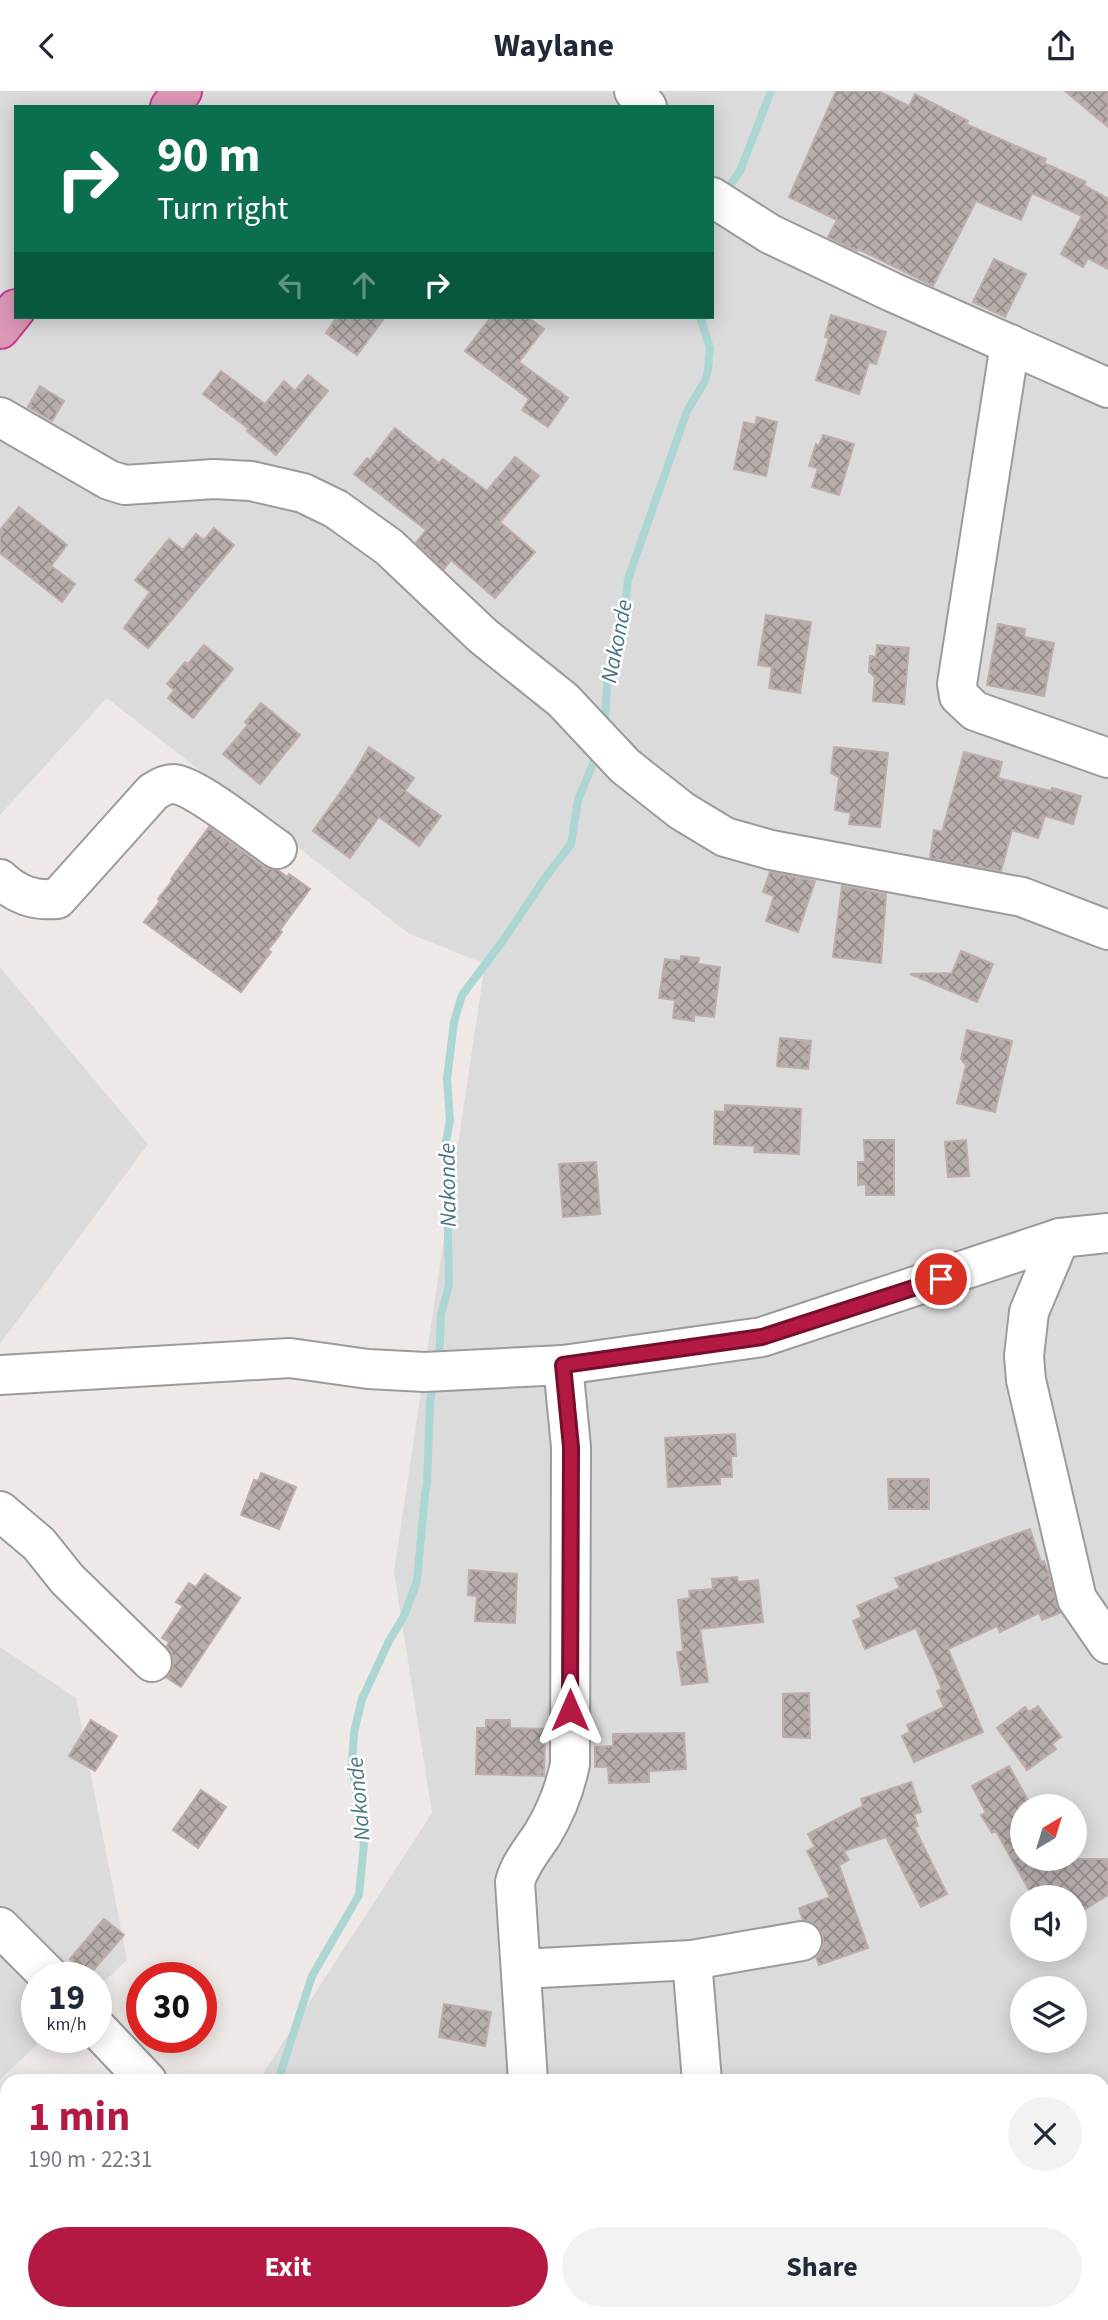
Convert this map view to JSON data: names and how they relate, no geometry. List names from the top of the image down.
{
  "water": ["Nakonde"],
  "north": "top right",
  "page": {
    "header": "Waylane",
    "turn": ["90 m", "Turn right"],
    "speed": "19 km/h",
    "limit": "30",
    "heading": ["1 min", "190 m · 22:31"],
    "buttons": ["Exit", "Share"]
  }
}
